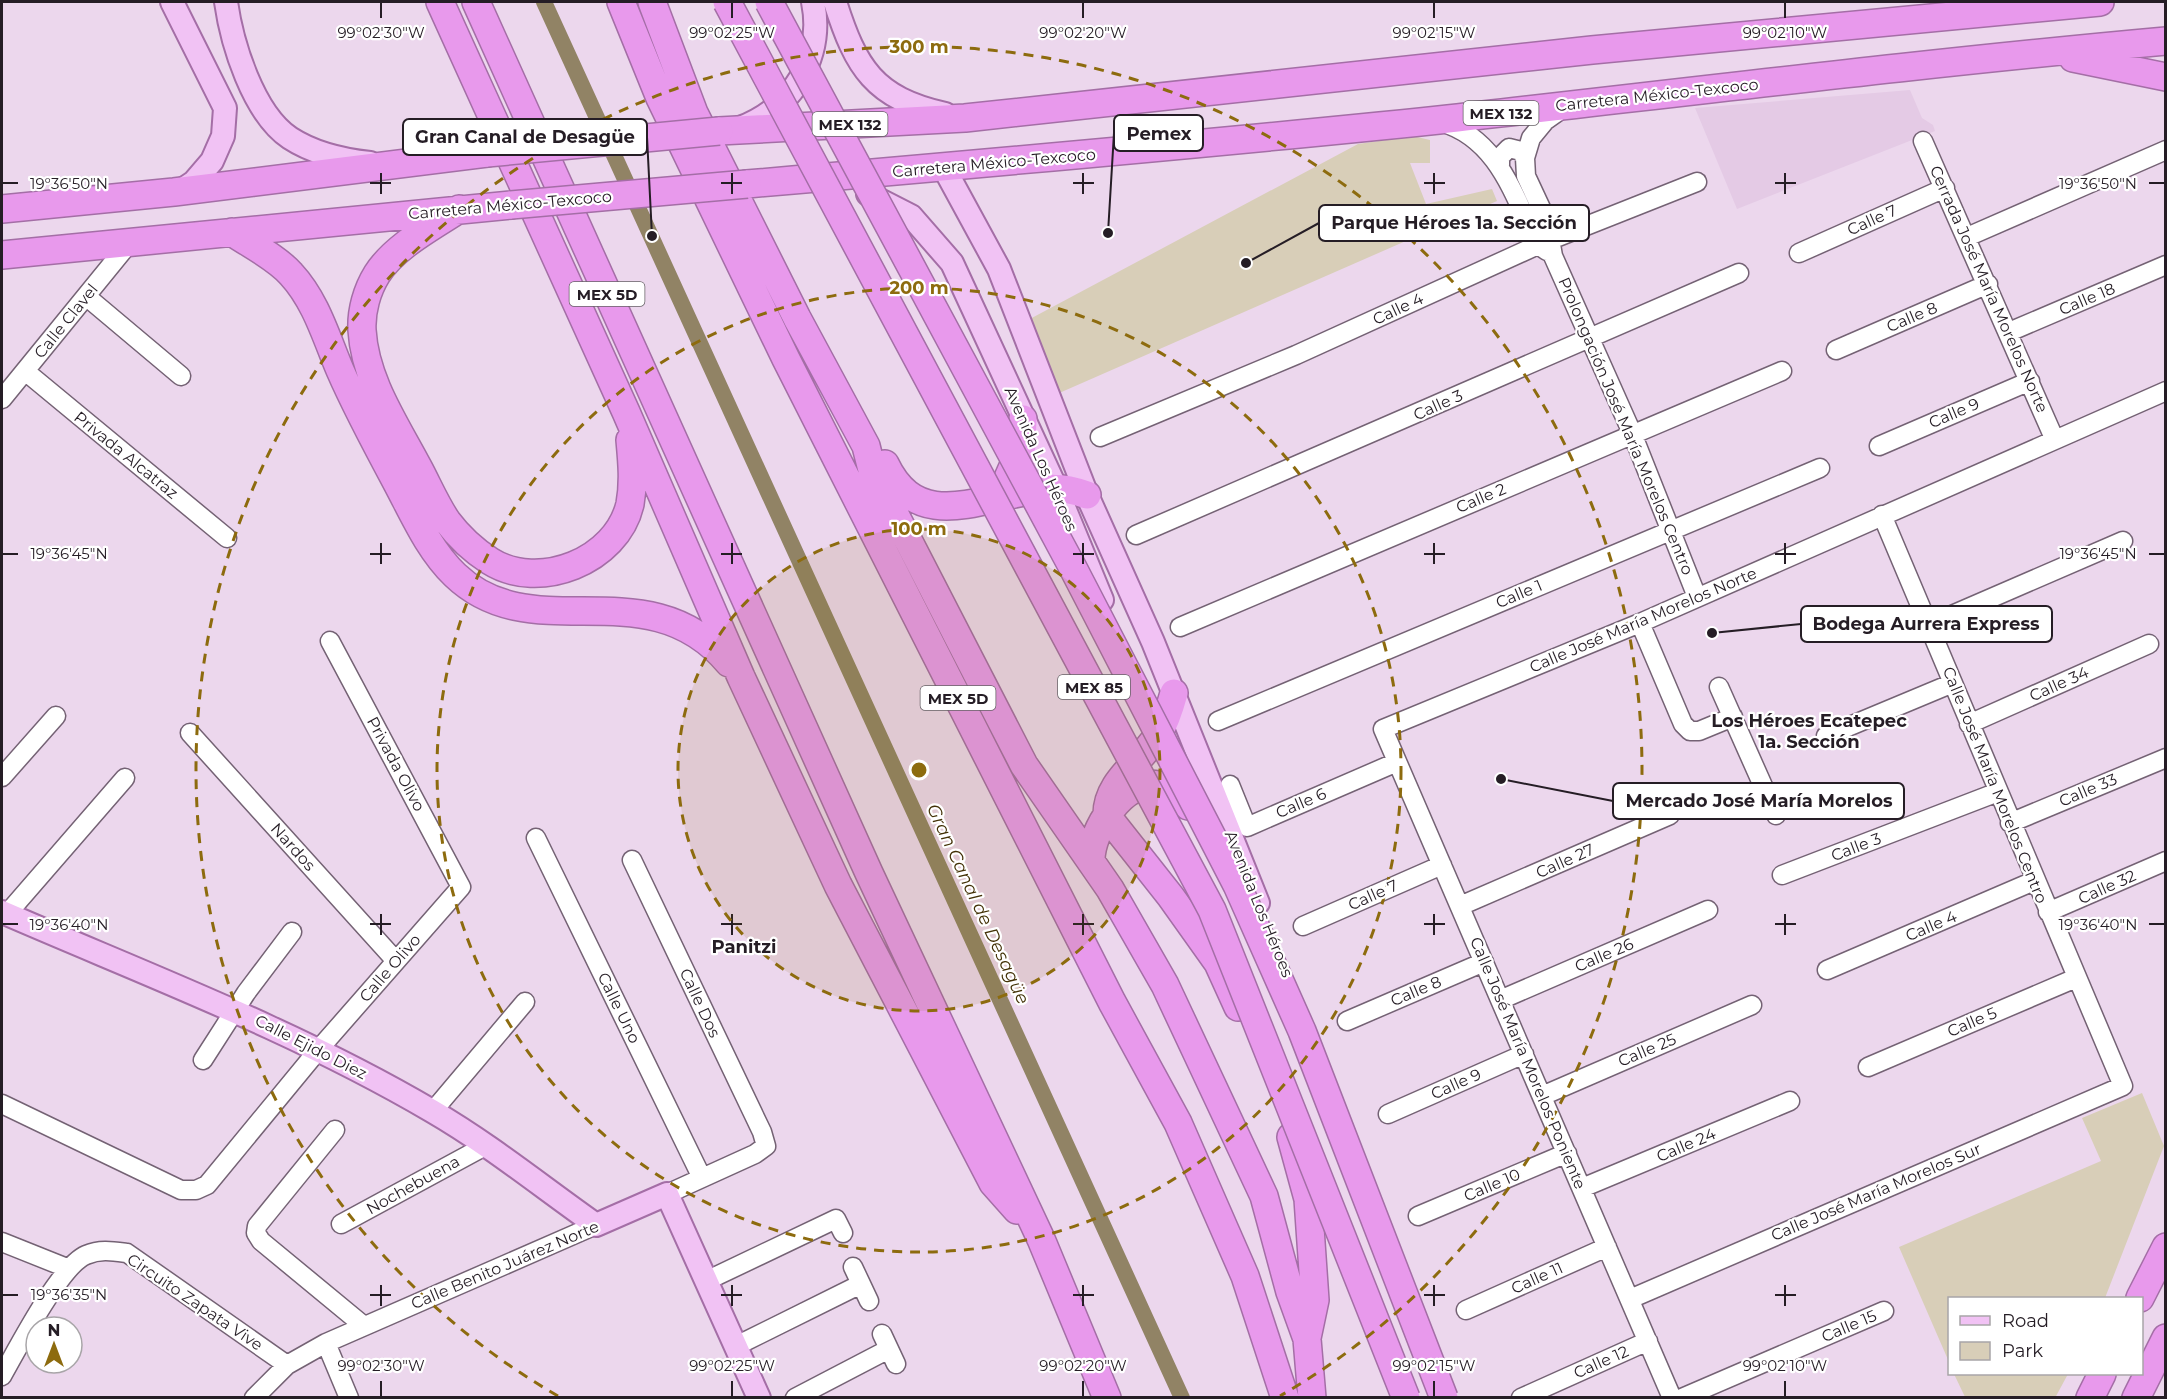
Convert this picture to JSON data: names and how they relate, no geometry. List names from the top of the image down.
{
  "streets": {
    "highway": [
      "Carretera México-Texcoco",
      "MEX 132",
      "MEX 5D",
      "MEX 85"
    ],
    "main road": ["Avenida Los Héroes", "Calle Ejido Diez", "Calle Benito Juárez Norte"],
    "street": [
      "Calle 7",
      "Cerrada José María Morelos Norte",
      "Calle 18",
      "Calle 4",
      "Calle 8",
      "Calle Clavel",
      "Calle 3",
      "Calle 9",
      "Prolongación José María Morelos Centro",
      "Privada Alcatraz",
      "Calle 2",
      "Calle 1",
      "Calle José María Morelos Norte",
      "Calle 34",
      "Privada Olivo",
      "Calle José María Morelos Centro",
      "Calle 33",
      "Calle 6",
      "Nardos",
      "Calle 27",
      "Calle 32",
      "Calle 26",
      "Calle Olivo",
      "Calle Dos",
      "Calle Uno",
      "Calle 5",
      "Calle 25",
      "Calle José María Morelos Poniente",
      "Calle 24",
      "Nochebuena",
      "Calle 10",
      "Calle José María Morelos Sur",
      "Calle 11",
      "Circuito Zapata Vive",
      "Calle 15",
      "Calle 12"
    ]
  },
  "crossings": [
    ["Carretera México-Texcoco", "Calle Clavel"],
    ["Carretera México-Texcoco", "Prolongación José María Morelos Centro"],
    ["Carretera México-Texcoco", "Avenida Los Héroes"],
    ["Calle 7", "Cerrada José María Morelos Norte"],
    ["Calle 7", "Calle José María Morelos Poniente"],
    ["Cerrada José María Morelos Norte", "Calle 18"],
    ["Cerrada José María Morelos Norte", "Calle 8"],
    ["Cerrada José María Morelos Norte", "Calle 9"],
    ["Cerrada José María Morelos Norte", "Calle José María Morelos Norte"],
    ["Calle 4", "Prolongación José María Morelos Centro"],
    ["Calle 4", "Calle José María Morelos Centro"],
    ["Calle 8", "Calle José María Morelos Poniente"],
    ["Calle Clavel", "Privada Alcatraz"],
    ["Calle 3", "Prolongación José María Morelos Centro"],
    ["Calle 3", "Calle José María Morelos Centro"],
    ["Calle 9", "Calle José María Morelos Poniente"],
    ["Prolongación José María Morelos Centro", "Calle 2"],
    ["Prolongación José María Morelos Centro", "Calle 1"],
    ["Prolongación José María Morelos Centro", "Calle José María Morelos Norte"],
    ["Calle José María Morelos Norte", "Calle José María Morelos Centro"],
    ["Calle José María Morelos Norte", "Calle José María Morelos Poniente"],
    ["Calle 34", "Calle José María Morelos Centro"],
    ["Privada Olivo", "Calle Olivo"],
    ["Calle José María Morelos Centro", "Calle 33"],
    ["Calle José María Morelos Centro", "Calle 32"],
    ["Calle José María Morelos Centro", "Calle 5"],
    ["Calle José María Morelos Centro", "Calle José María Morelos Sur"],
    ["Calle 6", "Calle José María Morelos Poniente"],
    ["Nardos", "Calle Olivo"],
    ["Calle 27", "Calle José María Morelos Poniente"],
    ["Calle 26", "Calle José María Morelos Poniente"],
    ["Calle Olivo", "Calle Ejido Diez"],
    ["Calle Dos", "Calle Benito Juárez Norte"],
    ["Calle Uno", "Calle Benito Juárez Norte"],
    ["Calle Ejido Diez", "Nochebuena"],
    ["Calle Ejido Diez", "Calle Benito Juárez Norte"],
    ["Calle 25", "Calle José María Morelos Poniente"],
    ["Calle José María Morelos Poniente", "Calle 24"],
    ["Calle José María Morelos Poniente", "Calle 10"],
    ["Calle José María Morelos Poniente", "Calle José María Morelos Sur"],
    ["Calle José María Morelos Poniente", "Calle 11"],
    ["Calle José María Morelos Poniente", "Calle 12"],
    ["Calle Benito Juárez Norte", "Circuito Zapata Vive"]
  ],
  "districts": ["Los Héroes Ecatepec 1a. Sección", "Panitzi"],
  "water": ["Gran Canal de Desagüe"],
  "places": [
    "Pemex",
    "Gran Canal de Desagüe",
    "Parque Héroes 1a. Sección",
    "Bodega Aurrera Express",
    "Mercado José María Morelos"
  ],
  "legend": ["Road", "Park"],
  "north": "top",
  "coordinates": [
    "99°02'30\"W",
    "99°02'25\"W",
    "99°02'20\"W",
    "99°02'15\"W",
    "99°02'10\"W",
    "19°36'50\"N",
    "19°36'45\"N",
    "19°36'40\"N",
    "19°36'35\"N"
  ],
  "rings": ["300 m", "200 m", "100 m"]
}
